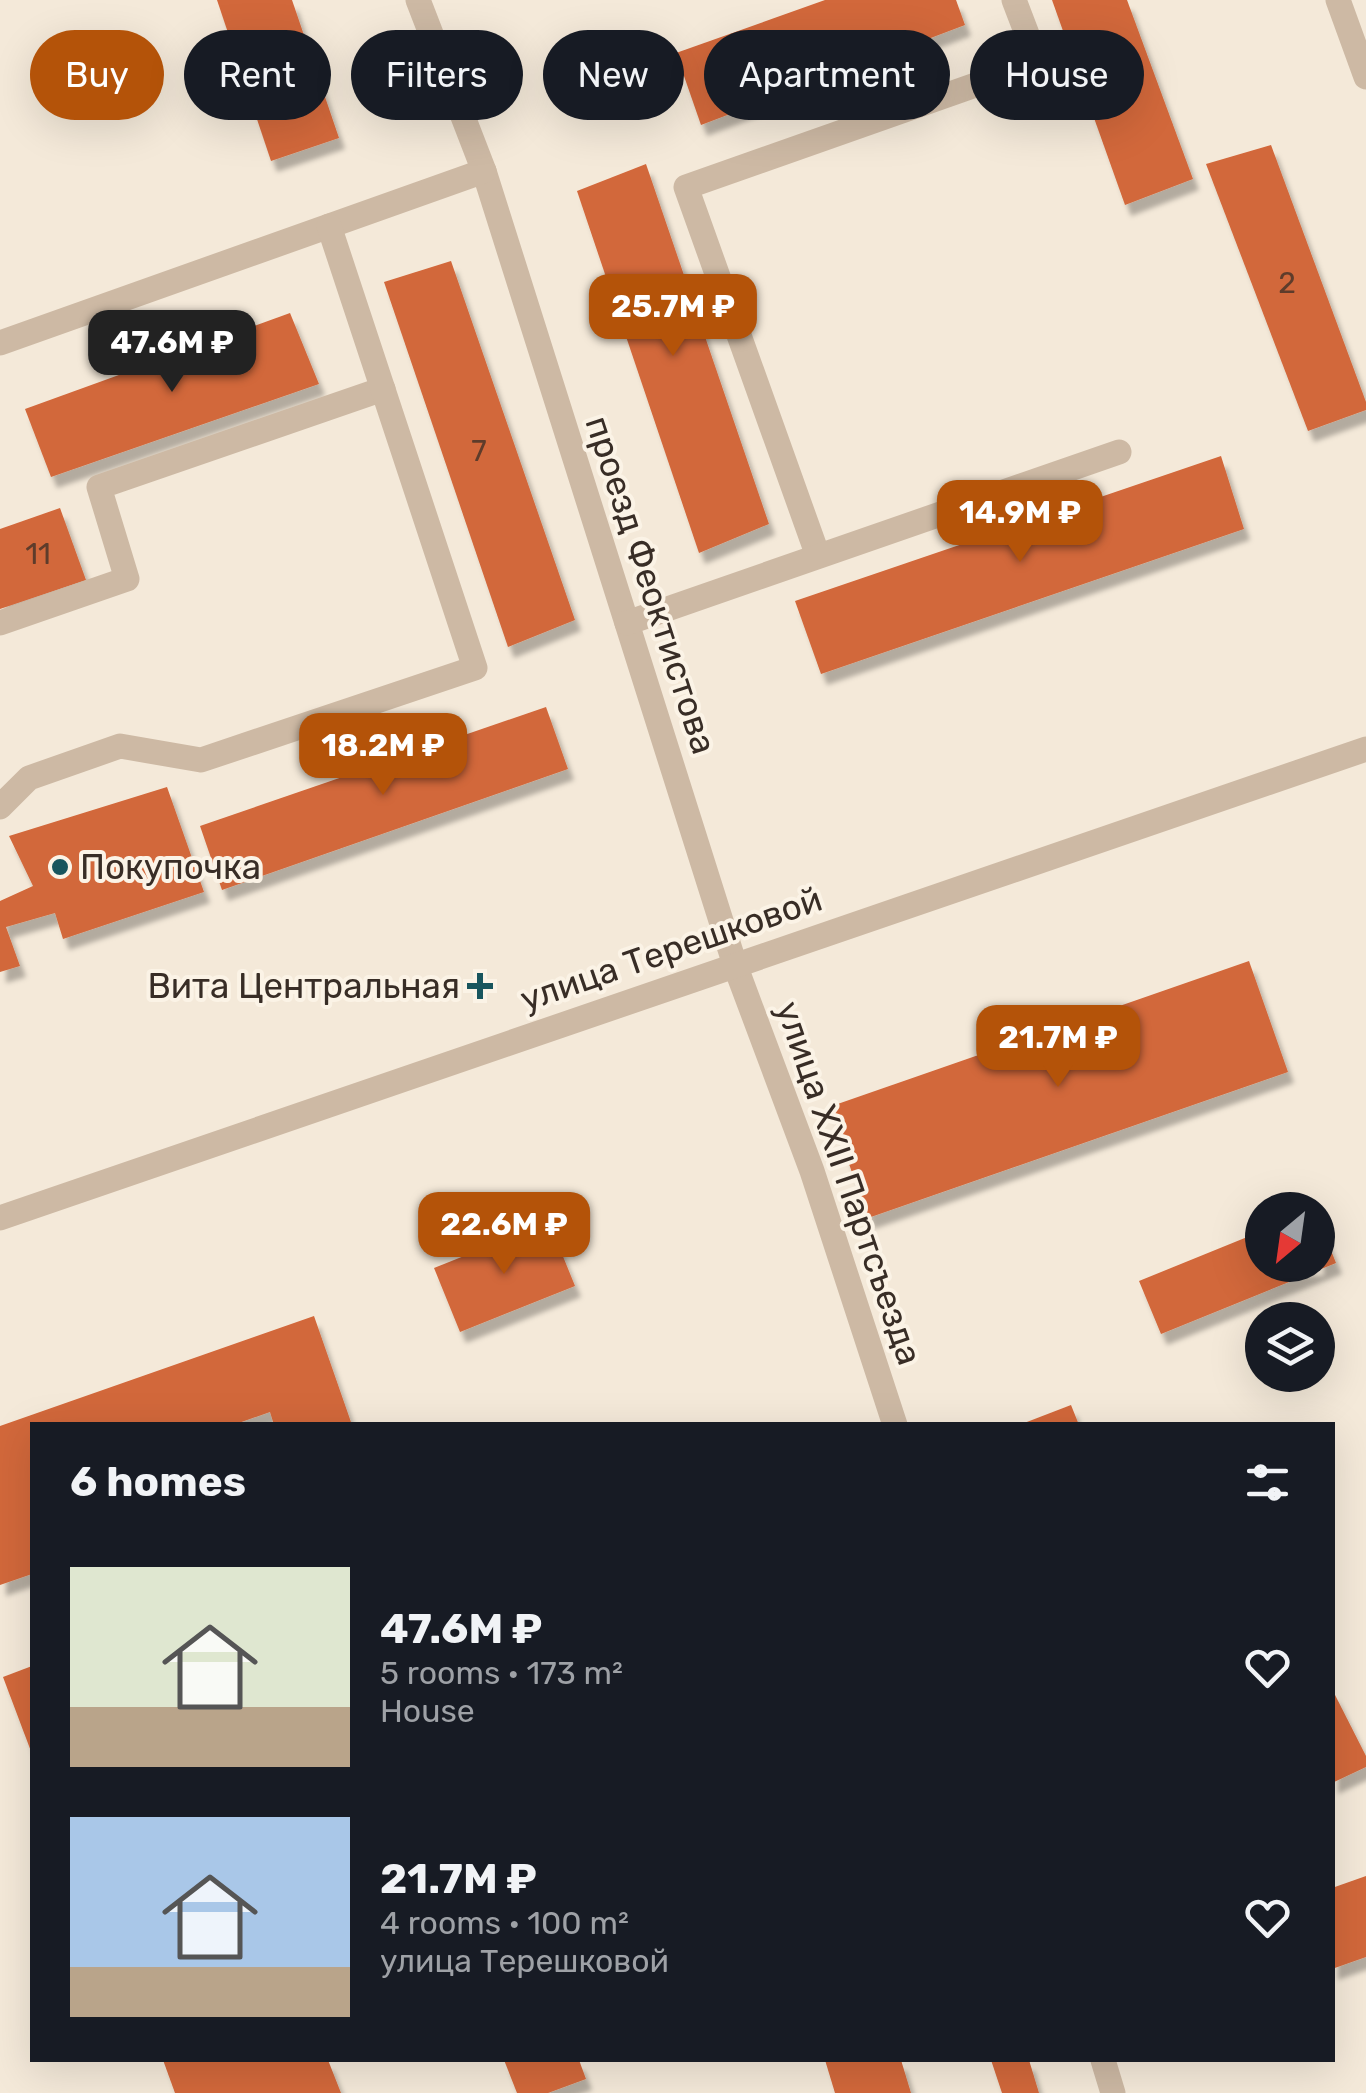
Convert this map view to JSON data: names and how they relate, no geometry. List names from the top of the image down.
{
  "streets": {
    "street": ["проезд Феоктистова", "улица Терешковой", "улица XXII Партсъезда"]
  },
  "crossings": [
    ["проезд Феоктистова", "улица Терешковой"],
    ["проезд Феоктистова", "улица XXII Партсъезда"],
    ["улица Терешковой", "улица XXII Партсъезда"]
  ],
  "places": {
    "other": ["Покупочка"],
    "health": ["Вита Центральная"]
  },
  "house_numbers": ["2", "7", "11"],
  "north": "bottom left",
  "page": {
    "chip": [
      "Buy",
      "Rent",
      "Filters",
      "New",
      "Apartment",
      "House"
    ],
    "price": [
      "25.7M ₽",
      "47.6M ₽",
      "14.9M ₽",
      "18.2M ₽",
      "21.7M ₽",
      "22.6M ₽"
    ],
    "heading": "6 homes",
    "list": [
      {
        "name": "47.6M ₽",
        "note": "5 rooms · 173 m² · House"
      },
      {
        "name": "21.7M ₽",
        "note": "4 rooms · 100 m² · улица Терешковой"
      }
    ]
  }
}
